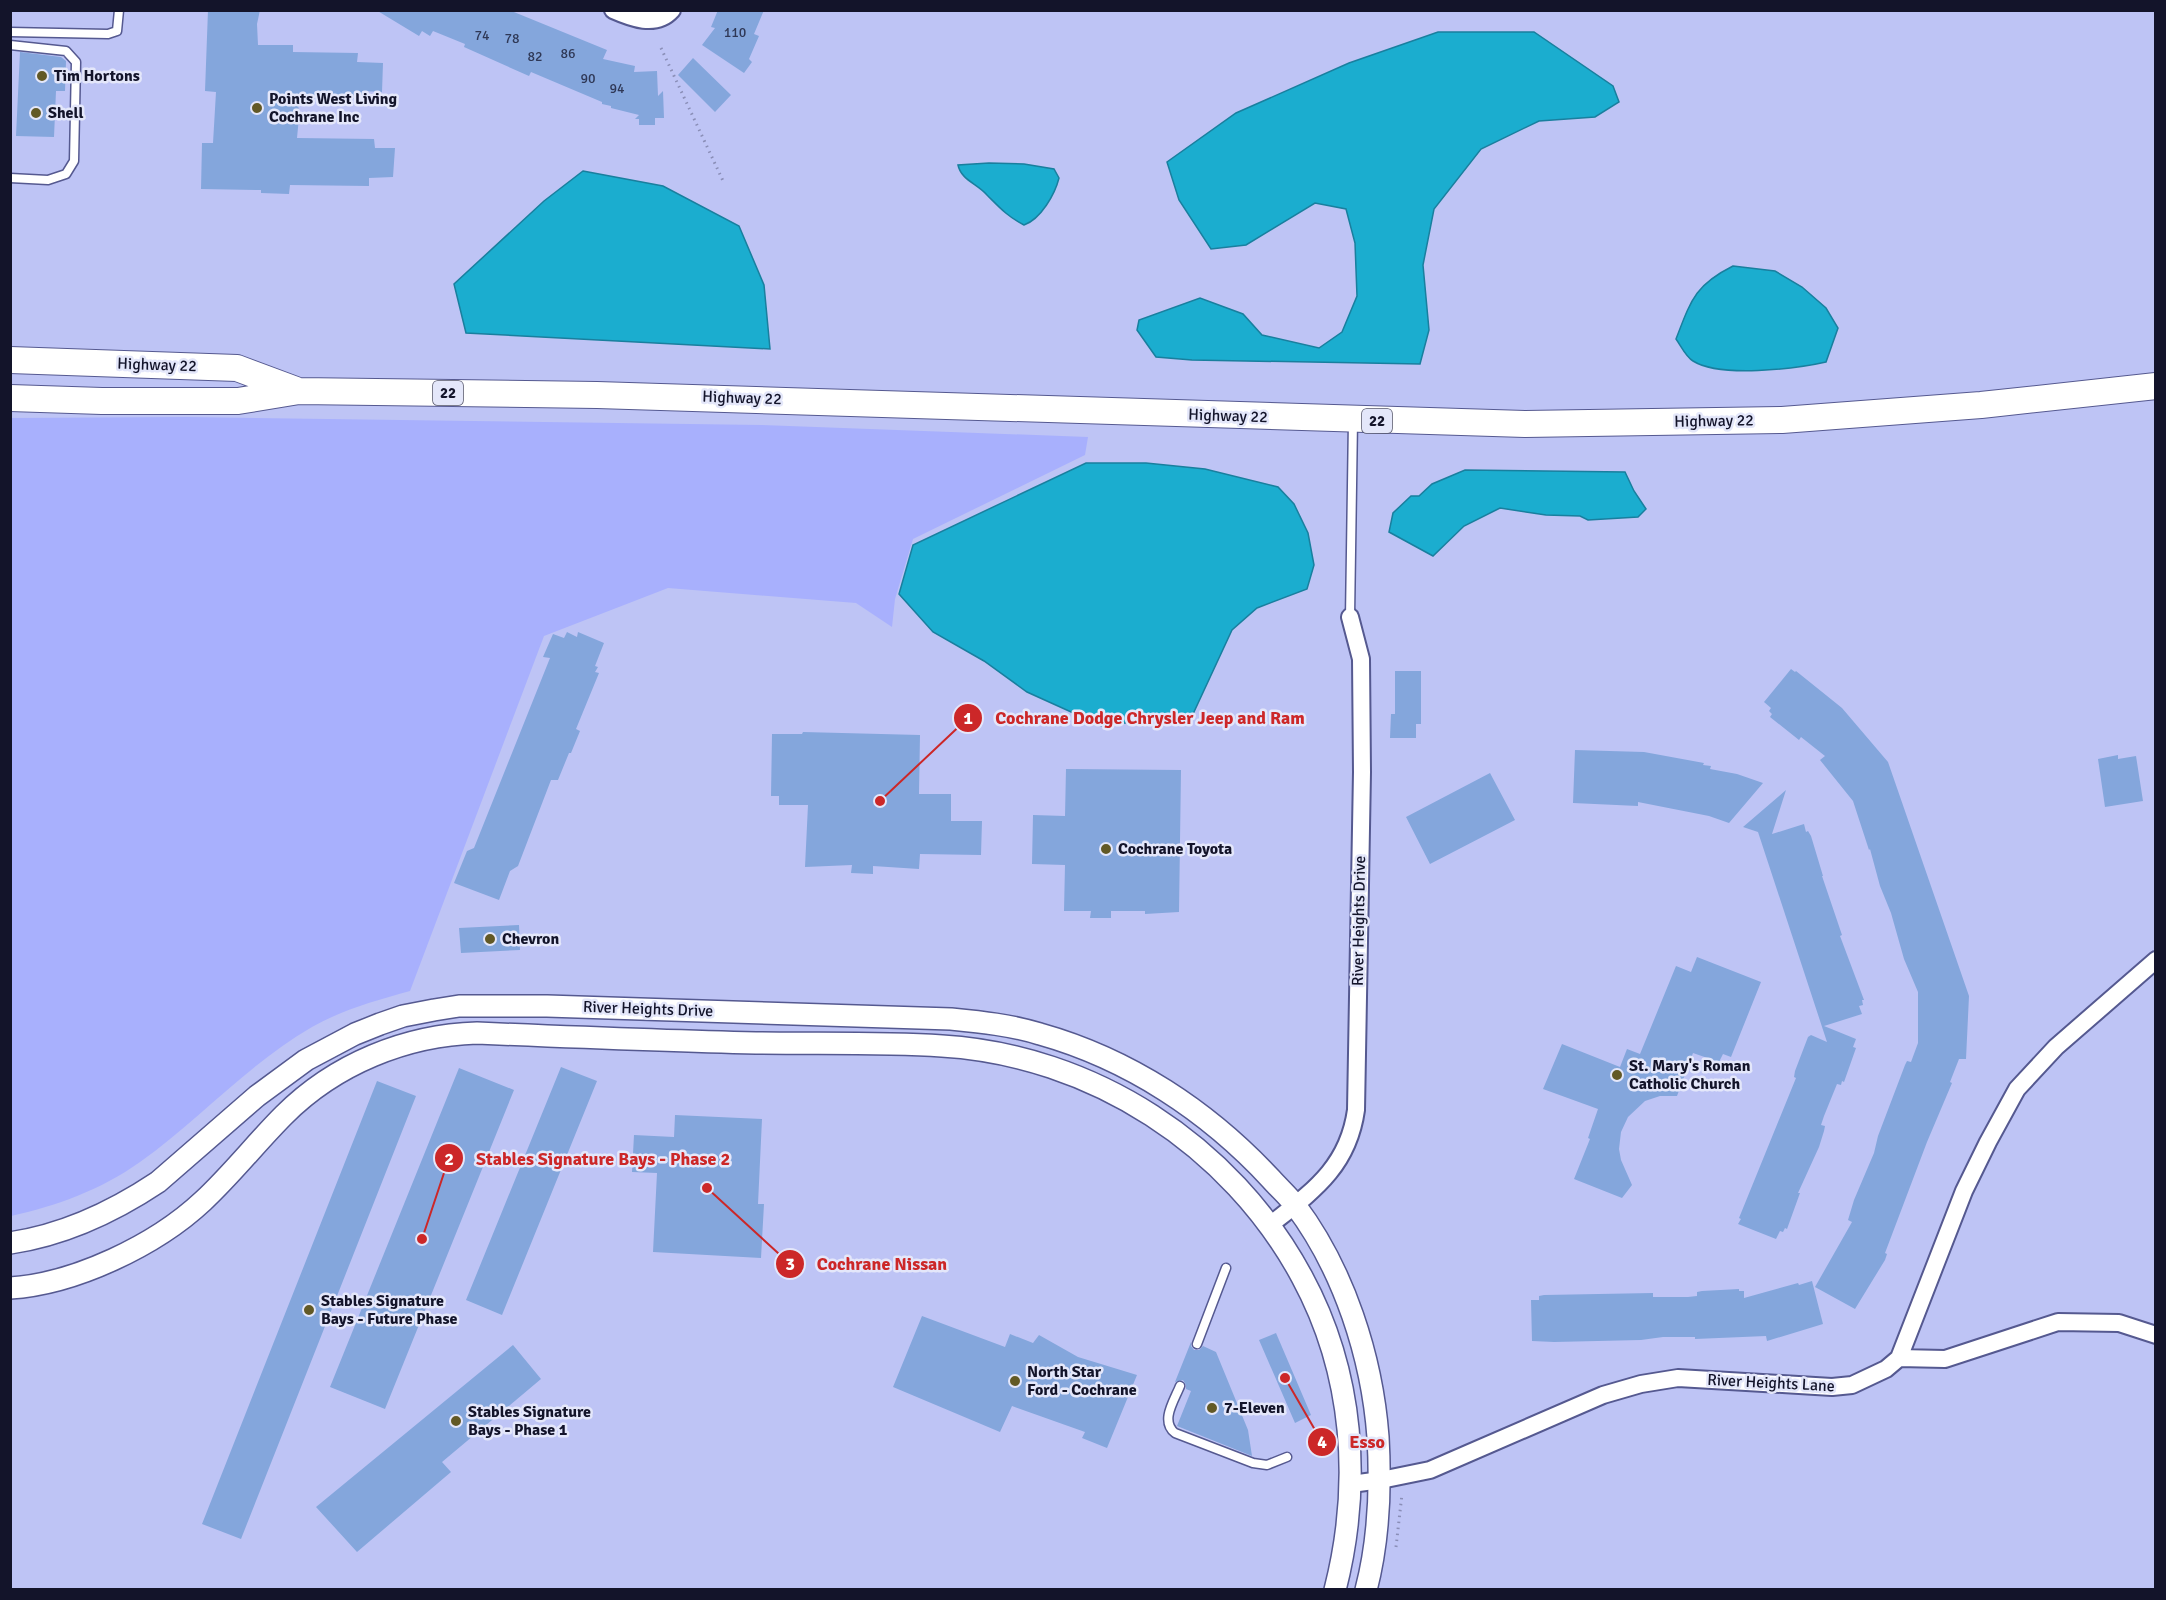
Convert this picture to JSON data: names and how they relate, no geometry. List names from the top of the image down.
{
  "streets": {
    "main road": ["Highway 22", "22"],
    "street": ["River Heights Drive", "River Heights Lane"]
  },
  "crossings": [
    ["River Heights Drive", "River Heights Lane"]
  ],
  "places": [
    "Tim Hortons",
    "Points West Living Cochrane Inc",
    "Shell",
    "Cochrane Dodge Chrysler Jeep and Ram",
    "Cochrane Toyota",
    "Chevron",
    "St. Mary's Roman Catholic Church",
    "Cochrane Nissan",
    "Stables Signature Bays - Phase 2",
    "Stables Signature Bays - Future Phase",
    "Esso",
    "North Star Ford - Cochrane",
    "7-Eleven",
    "Stables Signature Bays - Phase 1"
  ],
  "house_numbers": [
    "110",
    "74",
    "78",
    "86",
    "82",
    "90",
    "94"
  ]
}
